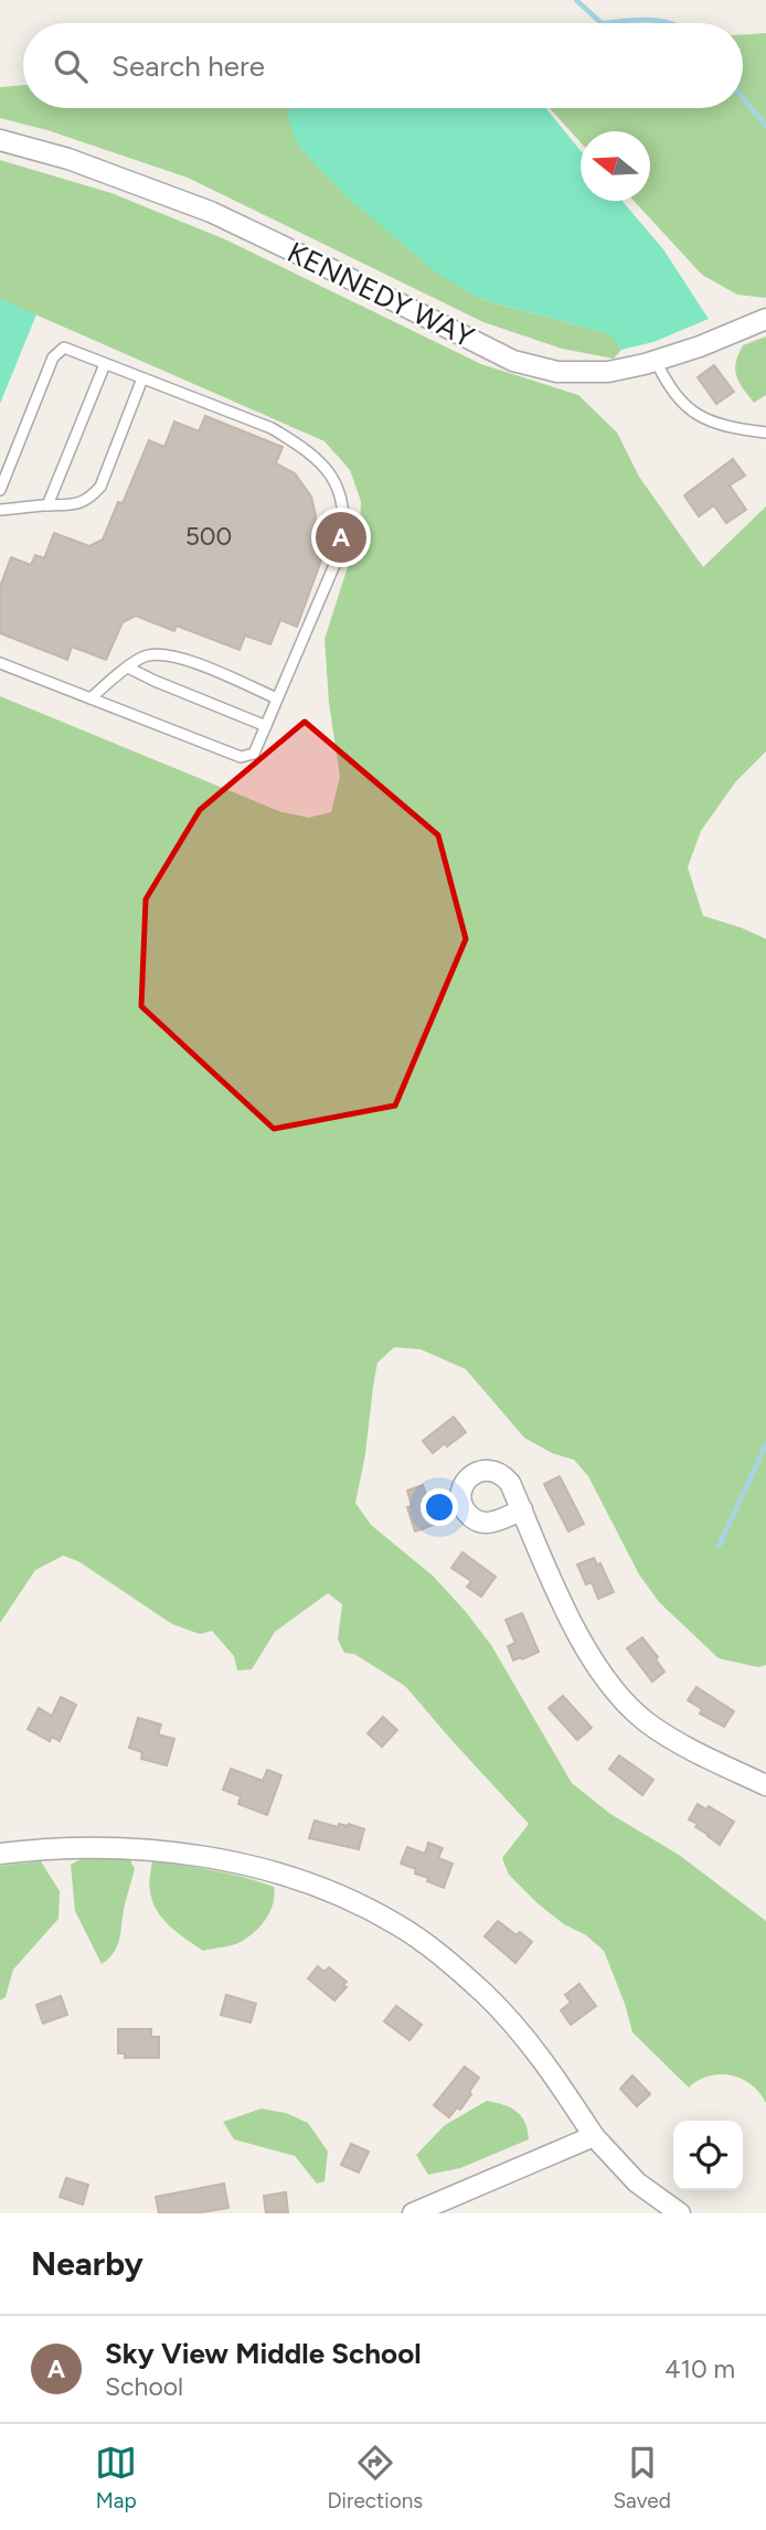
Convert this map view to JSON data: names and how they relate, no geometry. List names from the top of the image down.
{
  "streets": {
    "street": ["KENNEDY WAY"]
  },
  "house_numbers": ["500"],
  "north": "left",
  "page": {
    "search": "Search here",
    "pins": "A",
    "heading": "Nearby",
    "list": [
      {
        "mark": "A",
        "name": "Sky View Middle School",
        "note": "School",
        "value": "410 m"
      }
    ],
    "nav": ["Map", "Directions", "Saved"]
  }
}
